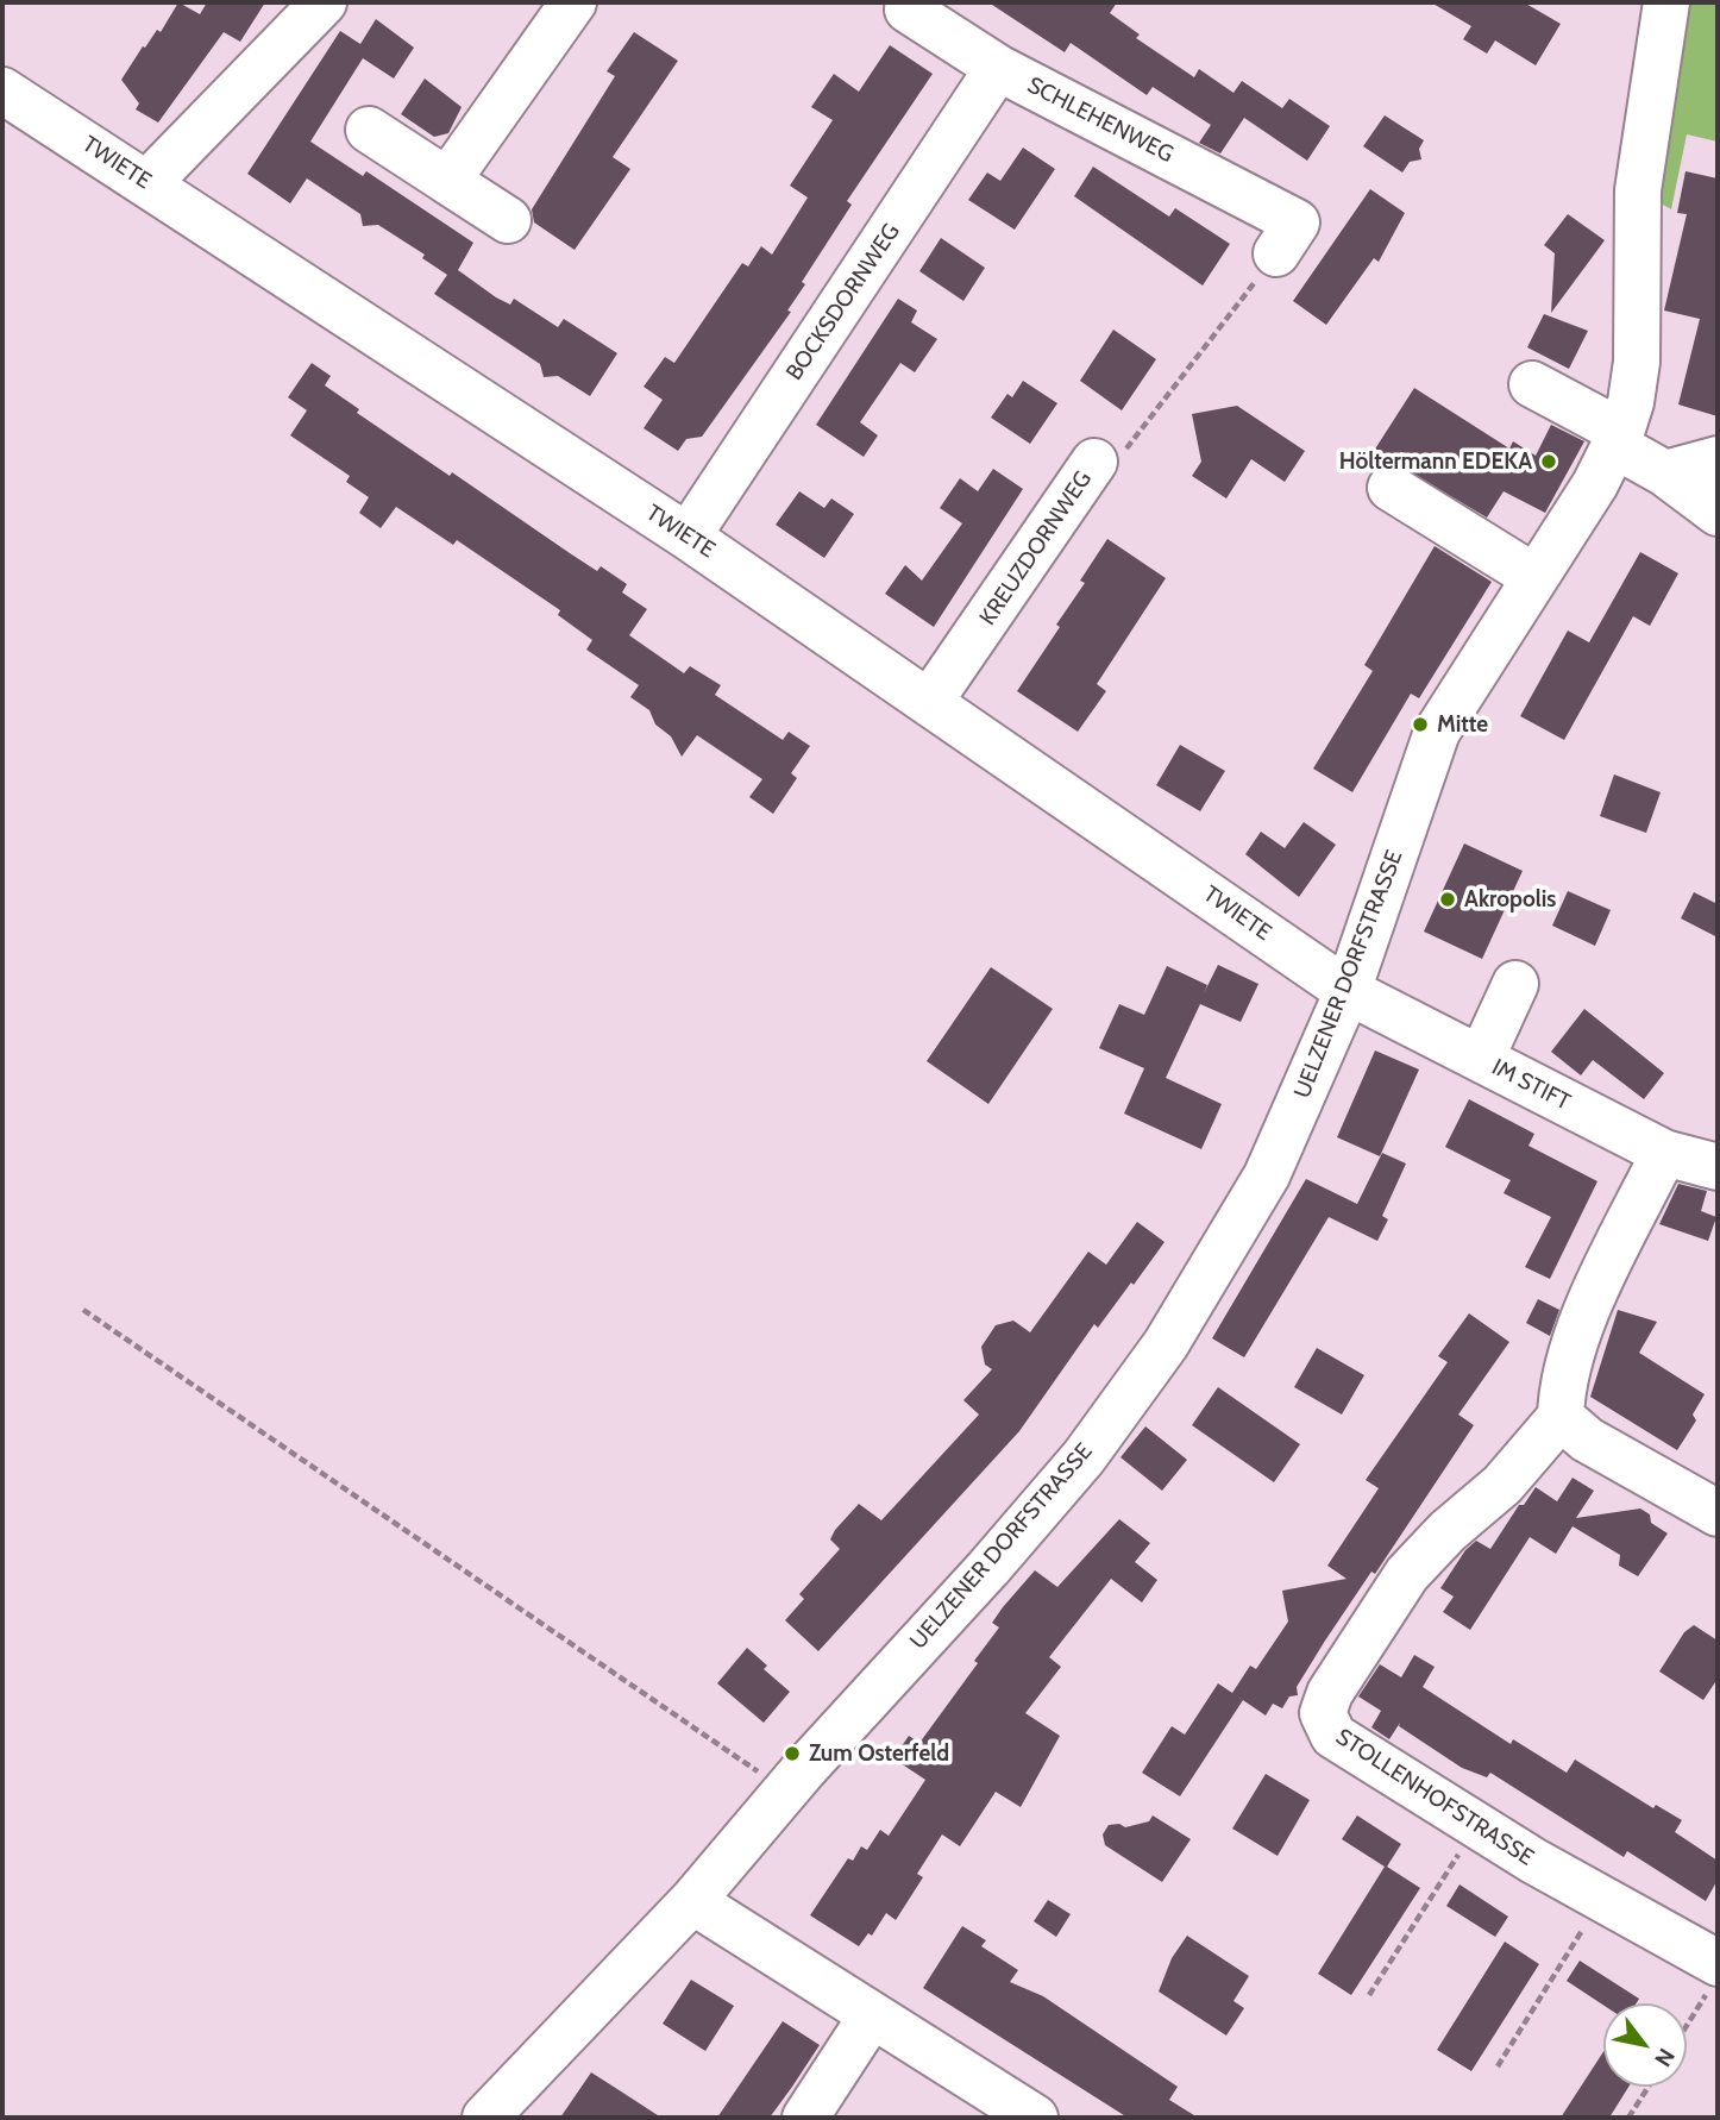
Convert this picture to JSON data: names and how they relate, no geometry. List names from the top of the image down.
{
  "streets": {
    "street": [
      "SCHLEHENWEG",
      "TWIETE",
      "BOCKSDORNWEG",
      "KREUZDORNWEG",
      "UELZENER DORFSTRASSE",
      "IM STIFT",
      "STOLLENHOFSTRASSE"
    ]
  },
  "crossings": [
    ["SCHLEHENWEG", "BOCKSDORNWEG"],
    ["SCHLEHENWEG", "KREUZDORNWEG"],
    ["TWIETE", "BOCKSDORNWEG"],
    ["TWIETE", "KREUZDORNWEG"],
    ["TWIETE", "UELZENER DORFSTRASSE"],
    ["TWIETE", "IM STIFT"],
    ["UELZENER DORFSTRASSE", "IM STIFT"]
  ],
  "places": [
    "Höltermann EDEKA",
    "Mitte",
    "Akropolis",
    "Zum Osterfeld"
  ],
  "north": "bottom right"
}
